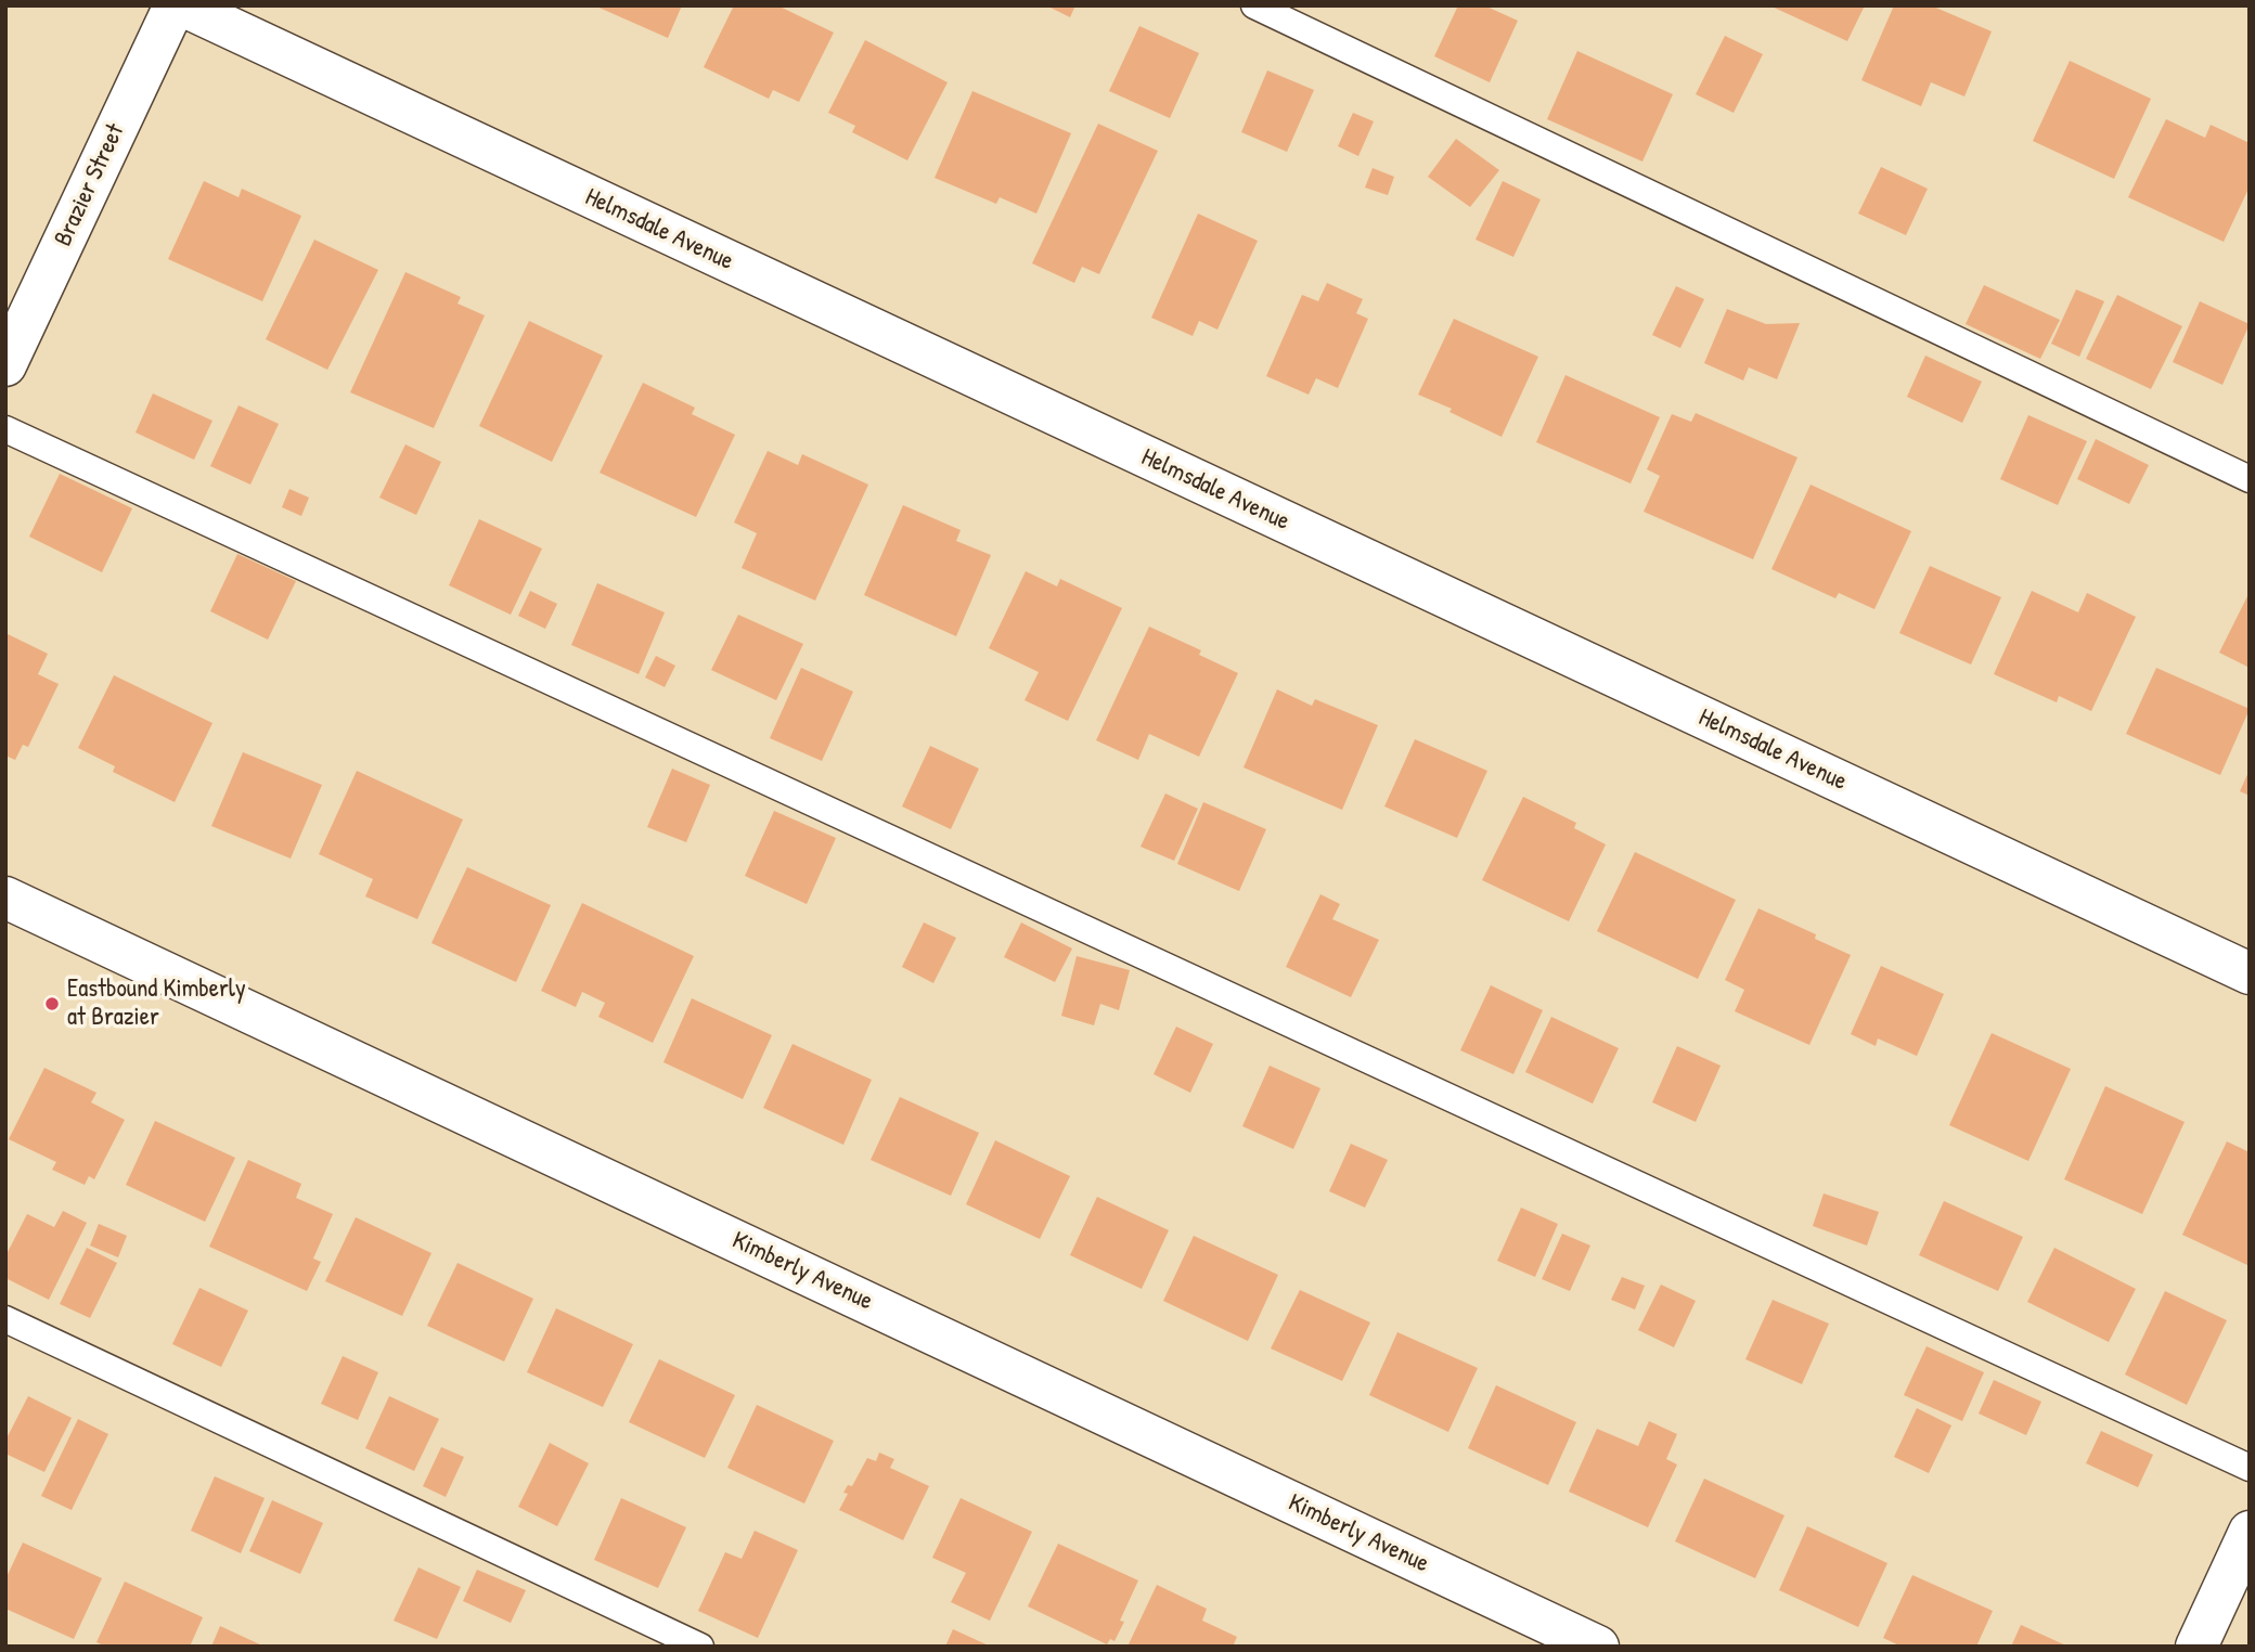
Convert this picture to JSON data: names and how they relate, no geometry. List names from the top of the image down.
{
  "streets": {
    "street": ["Brazier Street", "Helmsdale Avenue", "Kimberly Avenue"]
  },
  "places": ["Eastbound Kimberly at Brazier"]
}
